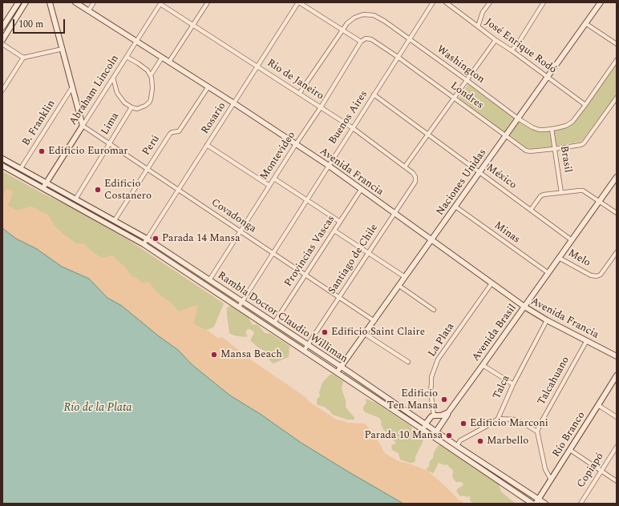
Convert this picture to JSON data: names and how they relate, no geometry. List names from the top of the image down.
{
  "streets": {
    "street": [
      "José Enrique Rodó",
      "Washington",
      "Rio de Janeiro",
      "Abraham Lincoln",
      "Londres",
      "Buenos Aires",
      "Rosario",
      "B. Franklin",
      "Lima",
      "Perú",
      "Montevideo",
      "Brasil",
      "Avenida Francia",
      "México",
      "Naciones Unidas",
      "Covadonga",
      "Minas",
      "Provincias Vascas",
      "Melo",
      "Santiago de Chile",
      "Rambla Doctor Claudio Williman",
      "Avenida Brasil",
      "La Plata",
      "Talcahuano",
      "Talca",
      "Río Branco",
      "Copiapó"
    ]
  },
  "crossings": [
    ["José Enrique Rodó", "Washington"],
    ["José Enrique Rodó", "Naciones Unidas"],
    ["Washington", "Rio de Janeiro"],
    ["Washington", "Buenos Aires"],
    ["Washington", "Brasil"],
    ["Washington", "Naciones Unidas"],
    ["Rio de Janeiro", "Abraham Lincoln"],
    ["Rio de Janeiro", "Buenos Aires"],
    ["Rio de Janeiro", "Rosario"],
    ["Rio de Janeiro", "Montevideo"],
    ["Rio de Janeiro", "Santiago de Chile"],
    ["Abraham Lincoln", "Lima"],
    ["Abraham Lincoln", "Avenida Francia"],
    ["Abraham Lincoln", "Covadonga"],
    ["Abraham Lincoln", "Rambla Doctor Claudio Williman"],
    ["Londres", "Buenos Aires"],
    ["Londres", "Montevideo"],
    ["Londres", "Brasil"],
    ["Londres", "Naciones Unidas"],
    ["Buenos Aires", "Avenida Francia"],
    ["Buenos Aires", "México"],
    ["Buenos Aires", "Covadonga"],
    ["Buenos Aires", "Rambla Doctor Claudio Williman"],
    ["Rosario", "Avenida Francia"],
    ["Rosario", "Covadonga"],
    ["Rosario", "Rambla Doctor Claudio Williman"],
    ["B. Franklin", "Rambla Doctor Claudio Williman"],
    ["Lima", "Covadonga"],
    ["Lima", "Rambla Doctor Claudio Williman"],
    ["Perú", "Avenida Francia"],
    ["Perú", "Covadonga"],
    ["Perú", "Rambla Doctor Claudio Williman"],
    ["Montevideo", "Avenida Francia"],
    ["Montevideo", "Covadonga"],
    ["Montevideo", "Rambla Doctor Claudio Williman"],
    ["Avenida Francia", "Naciones Unidas"],
    ["Avenida Francia", "Provincias Vascas"],
    ["Avenida Francia", "Santiago de Chile"],
    ["Avenida Francia", "Avenida Brasil"],
    ["Avenida Francia", "La Plata"],
    ["Avenida Francia", "Talcahuano"],
    ["Avenida Francia", "Talca"],
    ["México", "Naciones Unidas"],
    ["México", "Avenida Brasil"],
    ["Naciones Unidas", "Covadonga"],
    ["Naciones Unidas", "Minas"],
    ["Naciones Unidas", "Rambla Doctor Claudio Williman"],
    ["Covadonga", "Provincias Vascas"],
    ["Covadonga", "Santiago de Chile"],
    ["Minas", "Avenida Brasil"],
    ["Provincias Vascas", "Rambla Doctor Claudio Williman"],
    ["Melo", "Avenida Brasil"],
    ["Santiago de Chile", "Rambla Doctor Claudio Williman"],
    ["Rambla Doctor Claudio Williman", "Avenida Brasil"],
    ["Rambla Doctor Claudio Williman", "Río Branco"]
  ],
  "water": ["Río de la Plata"],
  "places": [
    "Edificio Euromar",
    "Edificio Costanero",
    "Parada 14 Mansa",
    "Edificio Saint Claire",
    "Mansa Beach",
    "Edificio Ten Mansa",
    "Edificio Marconi",
    "Parada 10 Mansa",
    "Marbello"
  ],
  "scale_bar": "100 m"
}
